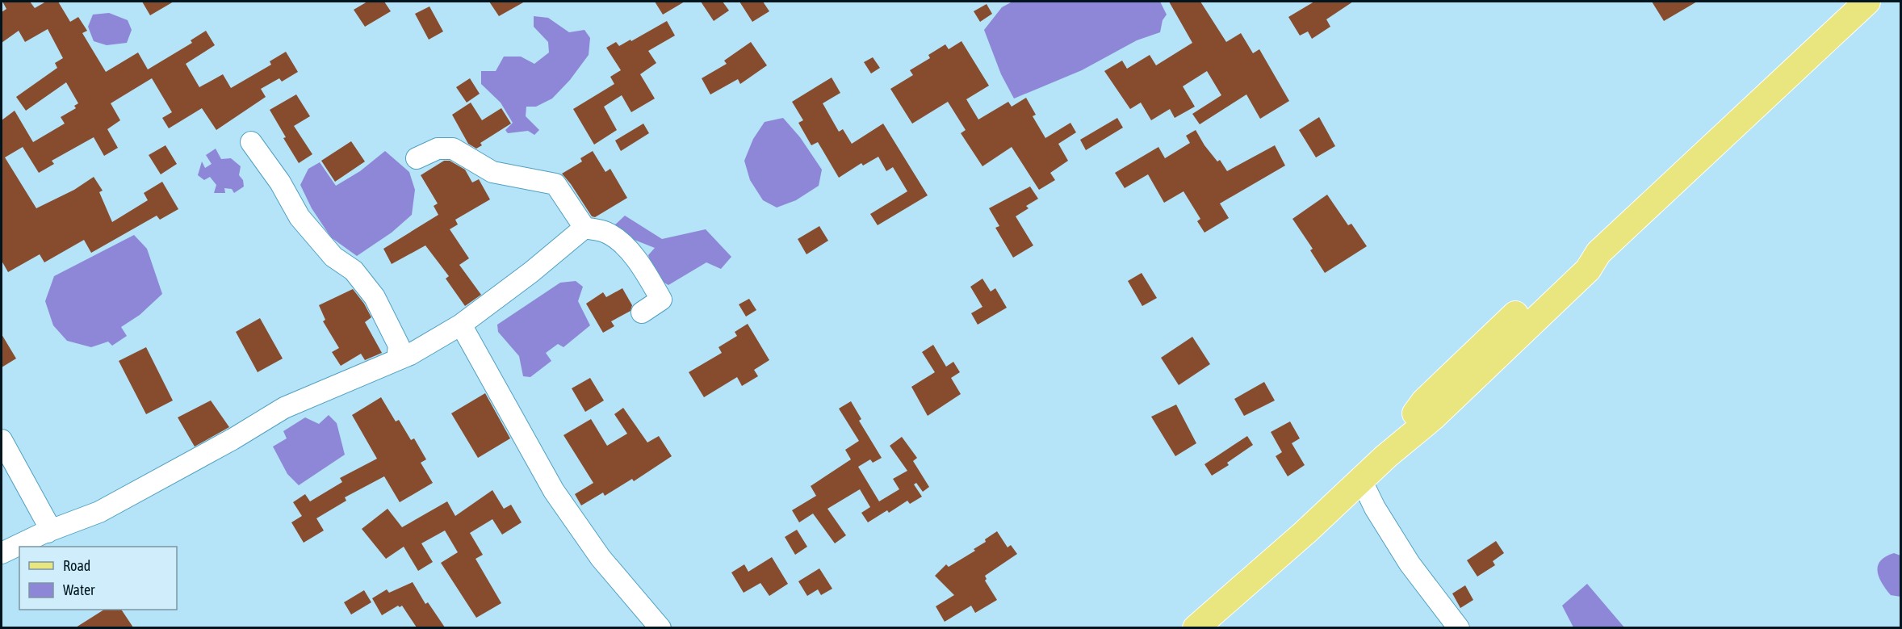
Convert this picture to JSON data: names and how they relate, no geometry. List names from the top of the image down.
{
  "legend": ["Road", "Water"]
}
